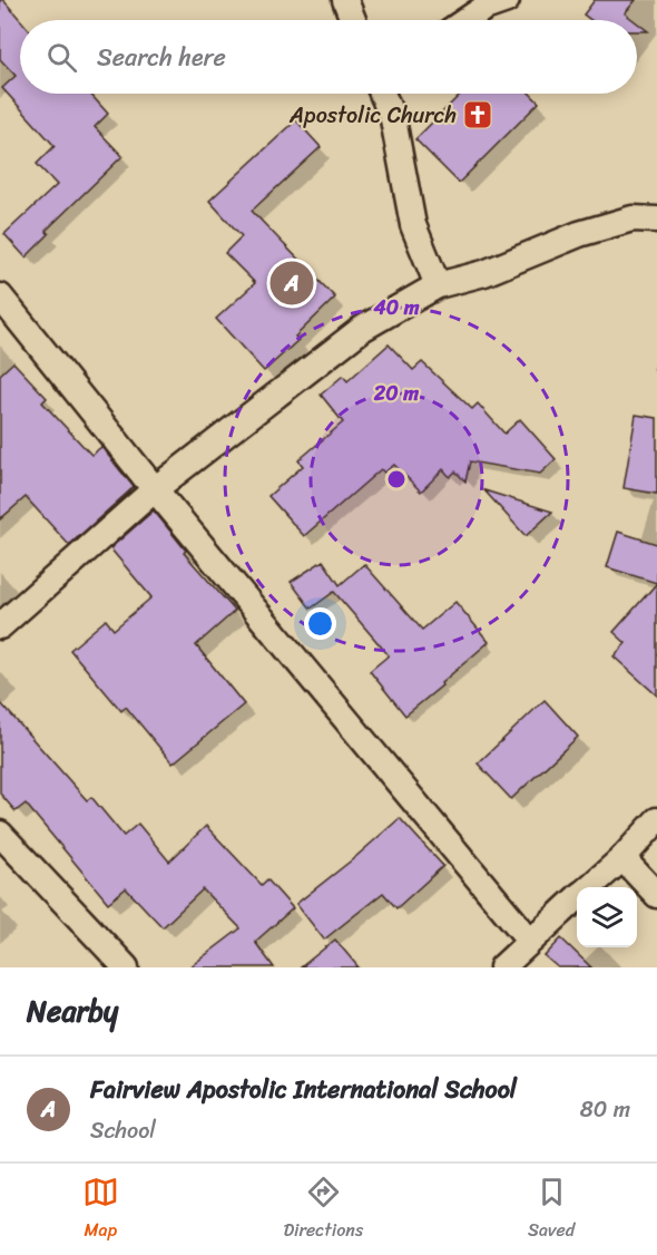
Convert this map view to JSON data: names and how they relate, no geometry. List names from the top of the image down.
{
  "places": {
    "church": ["Apostolic Church"]
  },
  "page": {
    "search": "Search here",
    "pins": "A",
    "heading": "Nearby",
    "list": [
      {
        "mark": "A",
        "name": "Fairview Apostolic International School",
        "note": "School",
        "value": "80 m"
      }
    ],
    "nav": ["Map", "Directions", "Saved"]
  },
  "rings": ["40 m", "20 m"]
}
